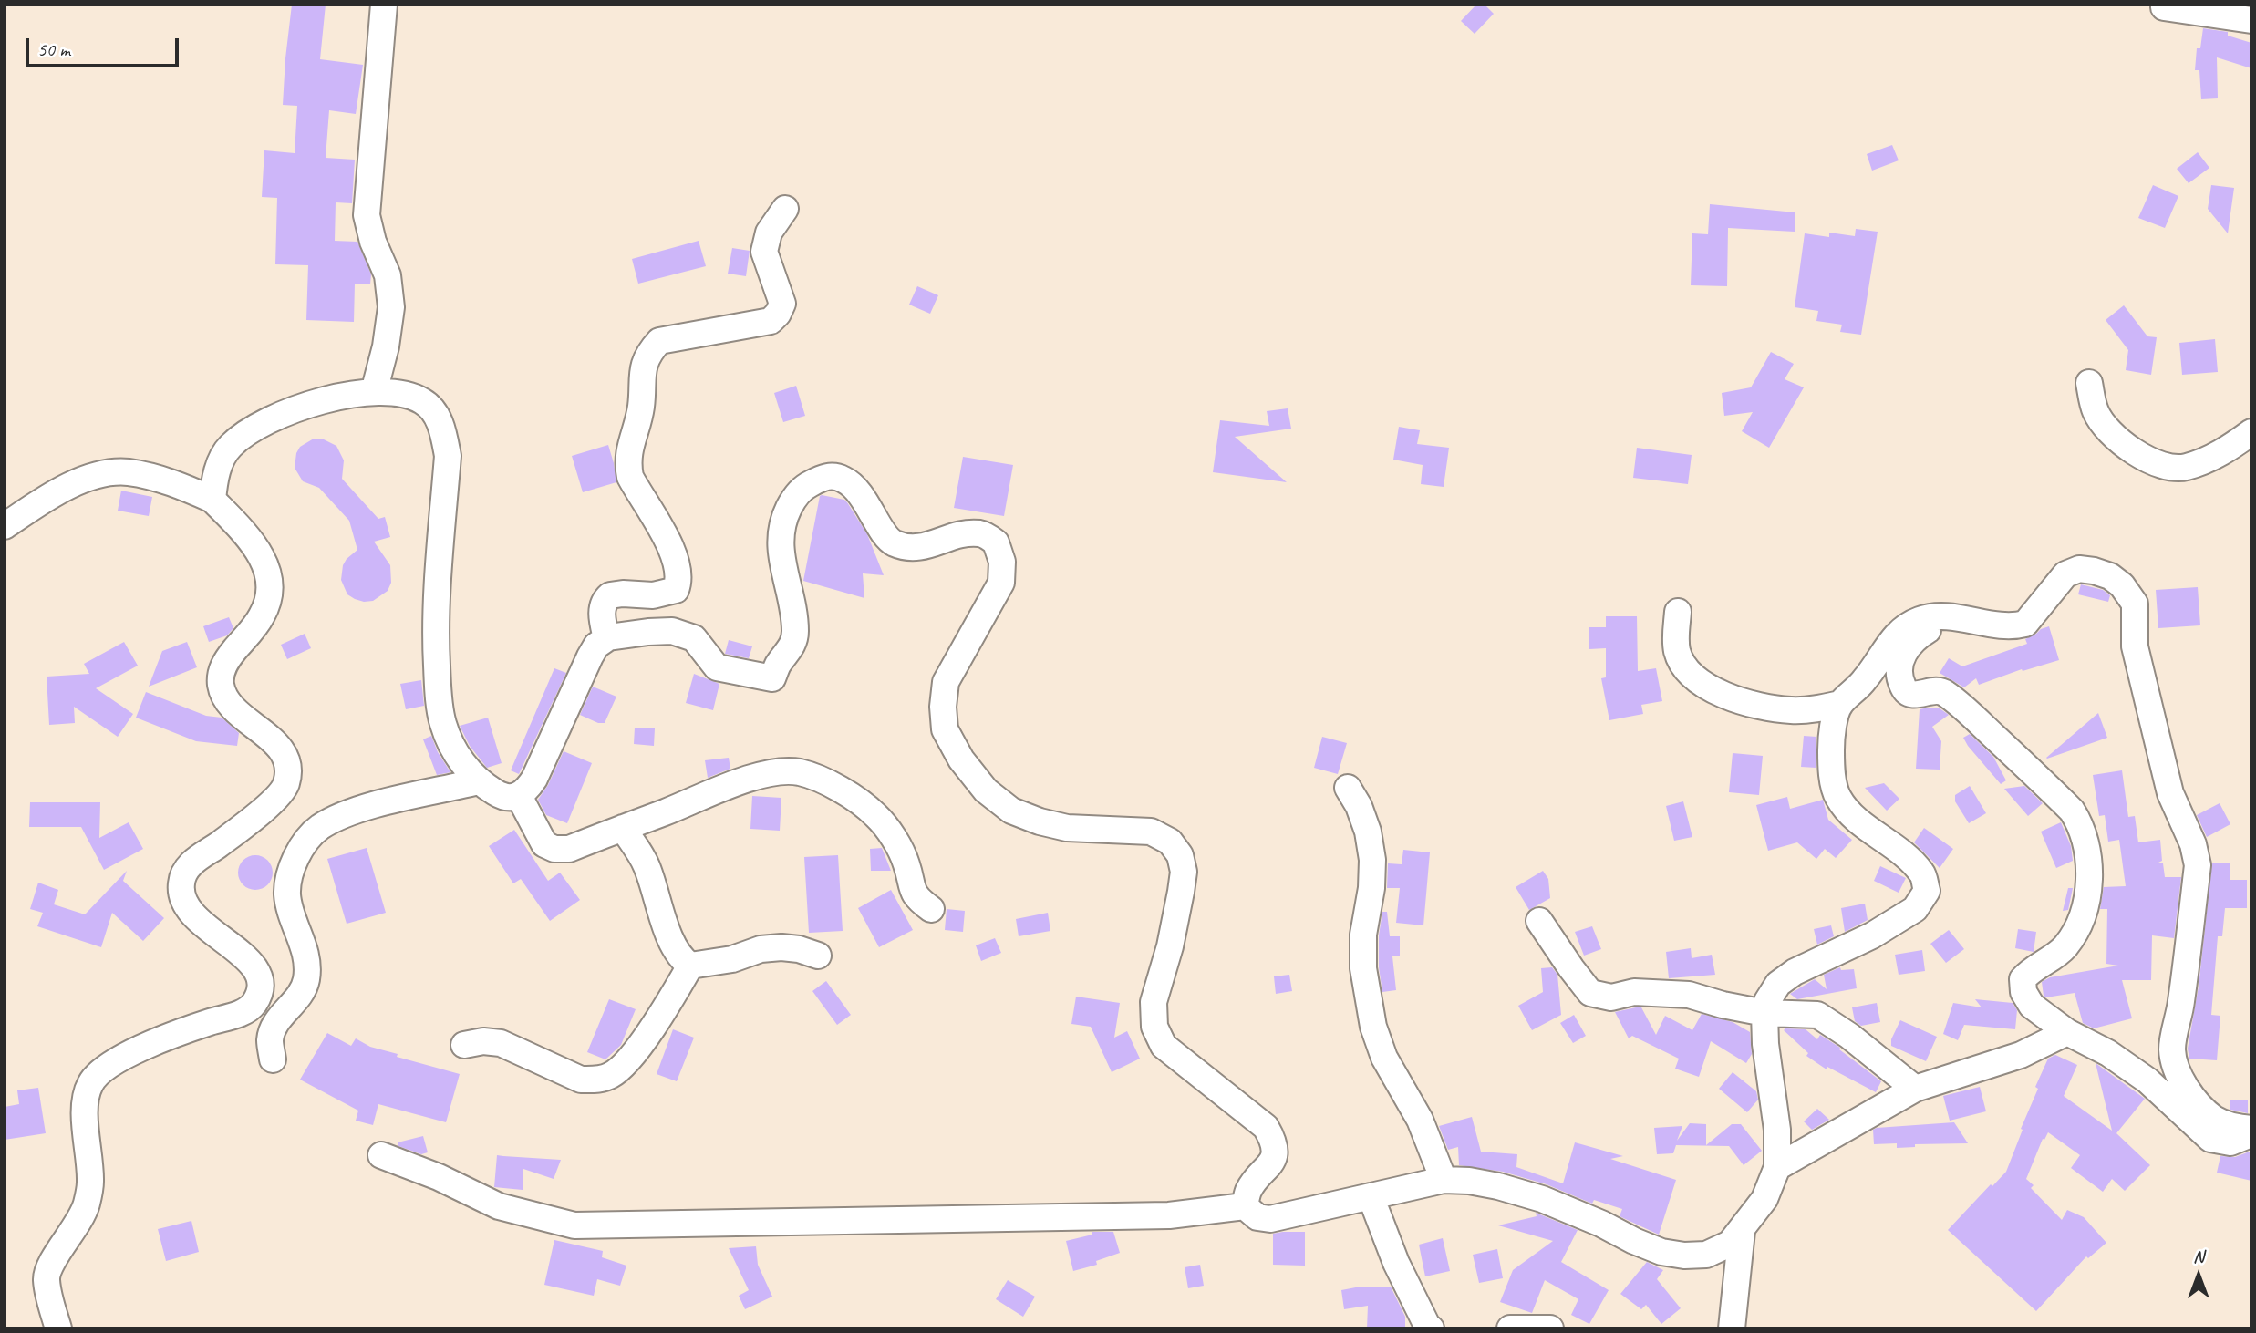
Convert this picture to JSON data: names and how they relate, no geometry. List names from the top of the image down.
{
  "scale_bar": "50 m",
  "north": "top"
}
